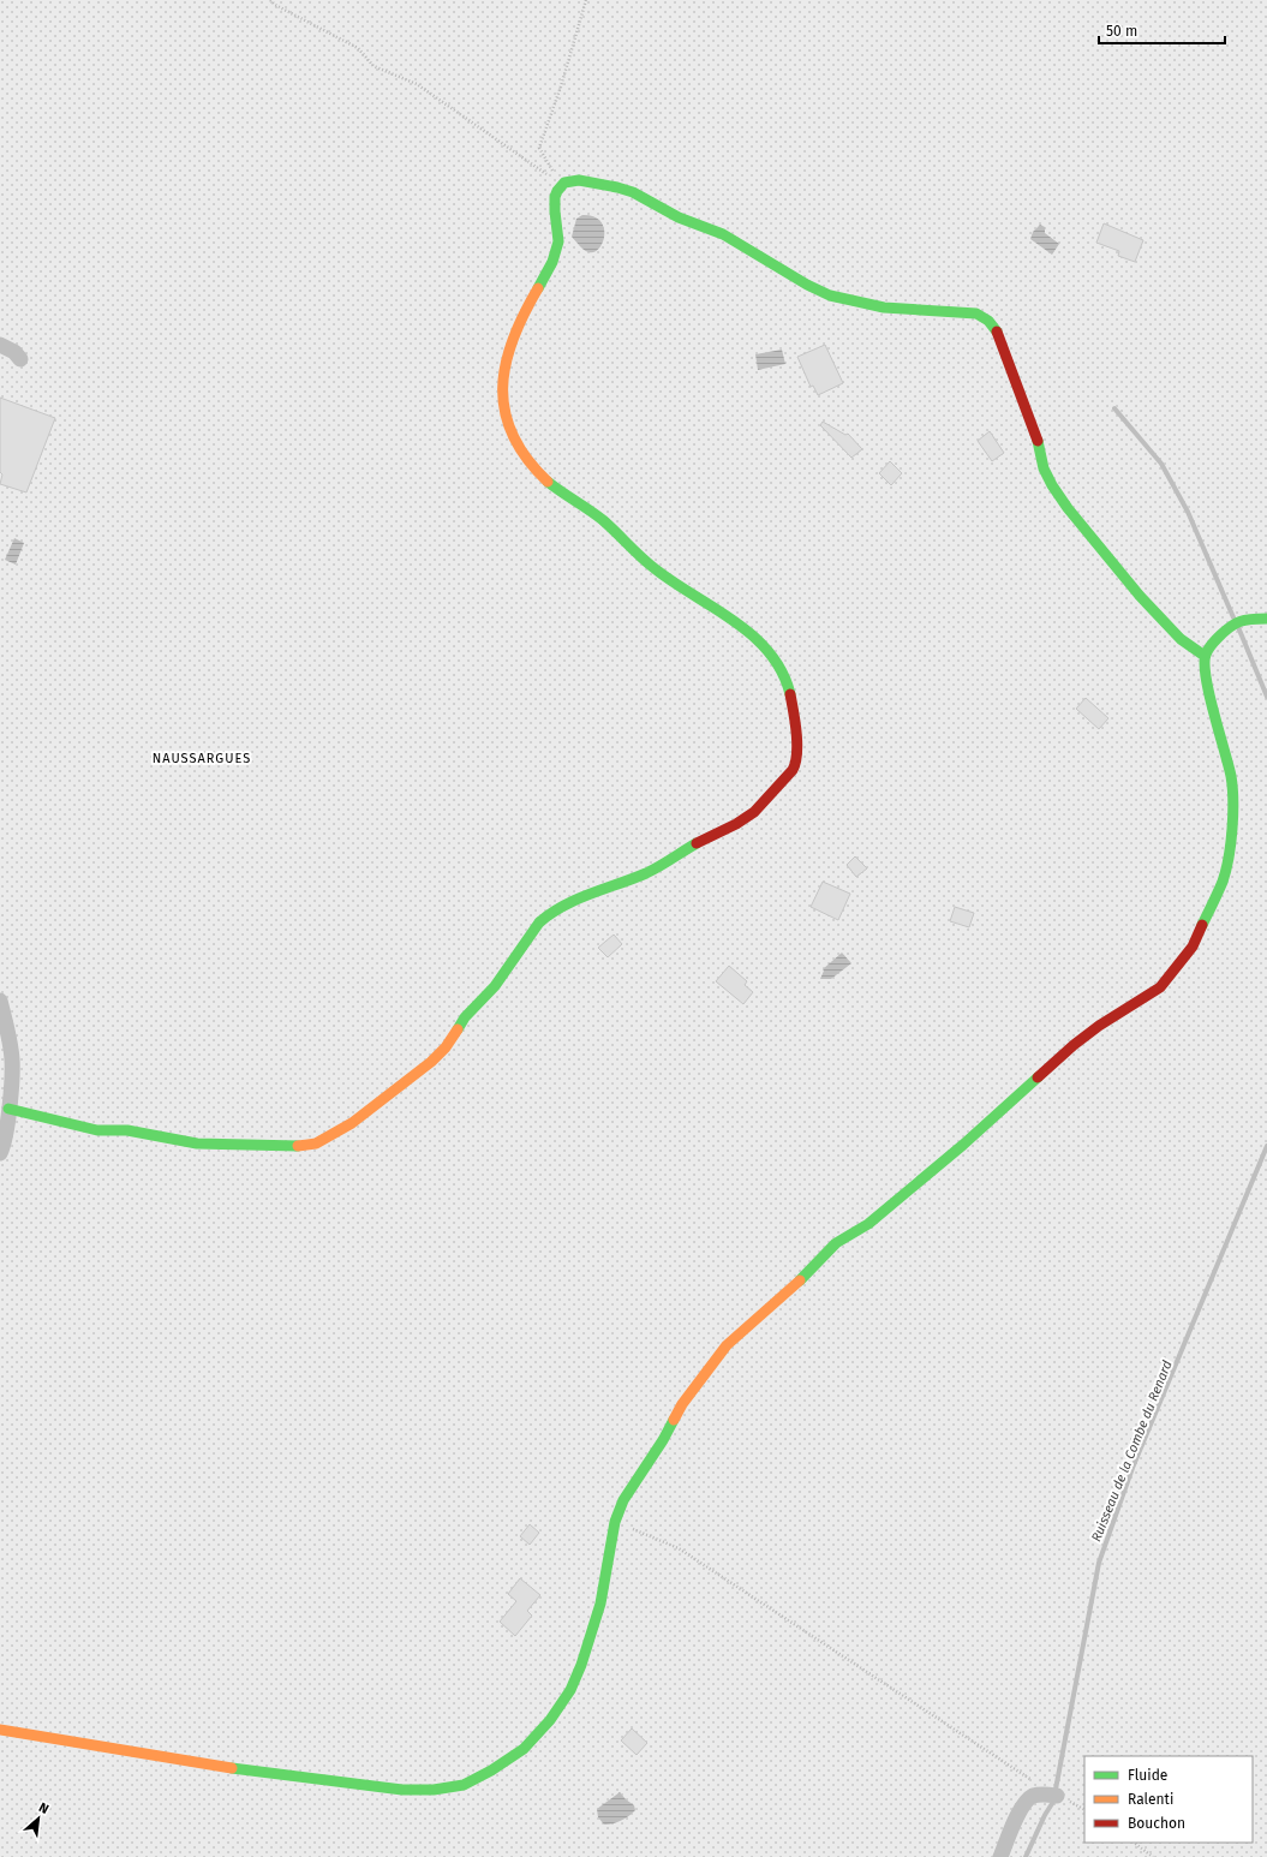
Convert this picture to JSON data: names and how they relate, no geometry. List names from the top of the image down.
{
  "districts": ["NAUSSARGUES"],
  "water": ["Ruisseau de la Combe du Renard"],
  "legend": ["Fluide", "Ralenti", "Bouchon"],
  "scale_bar": "50 m",
  "north": "top right"
}
